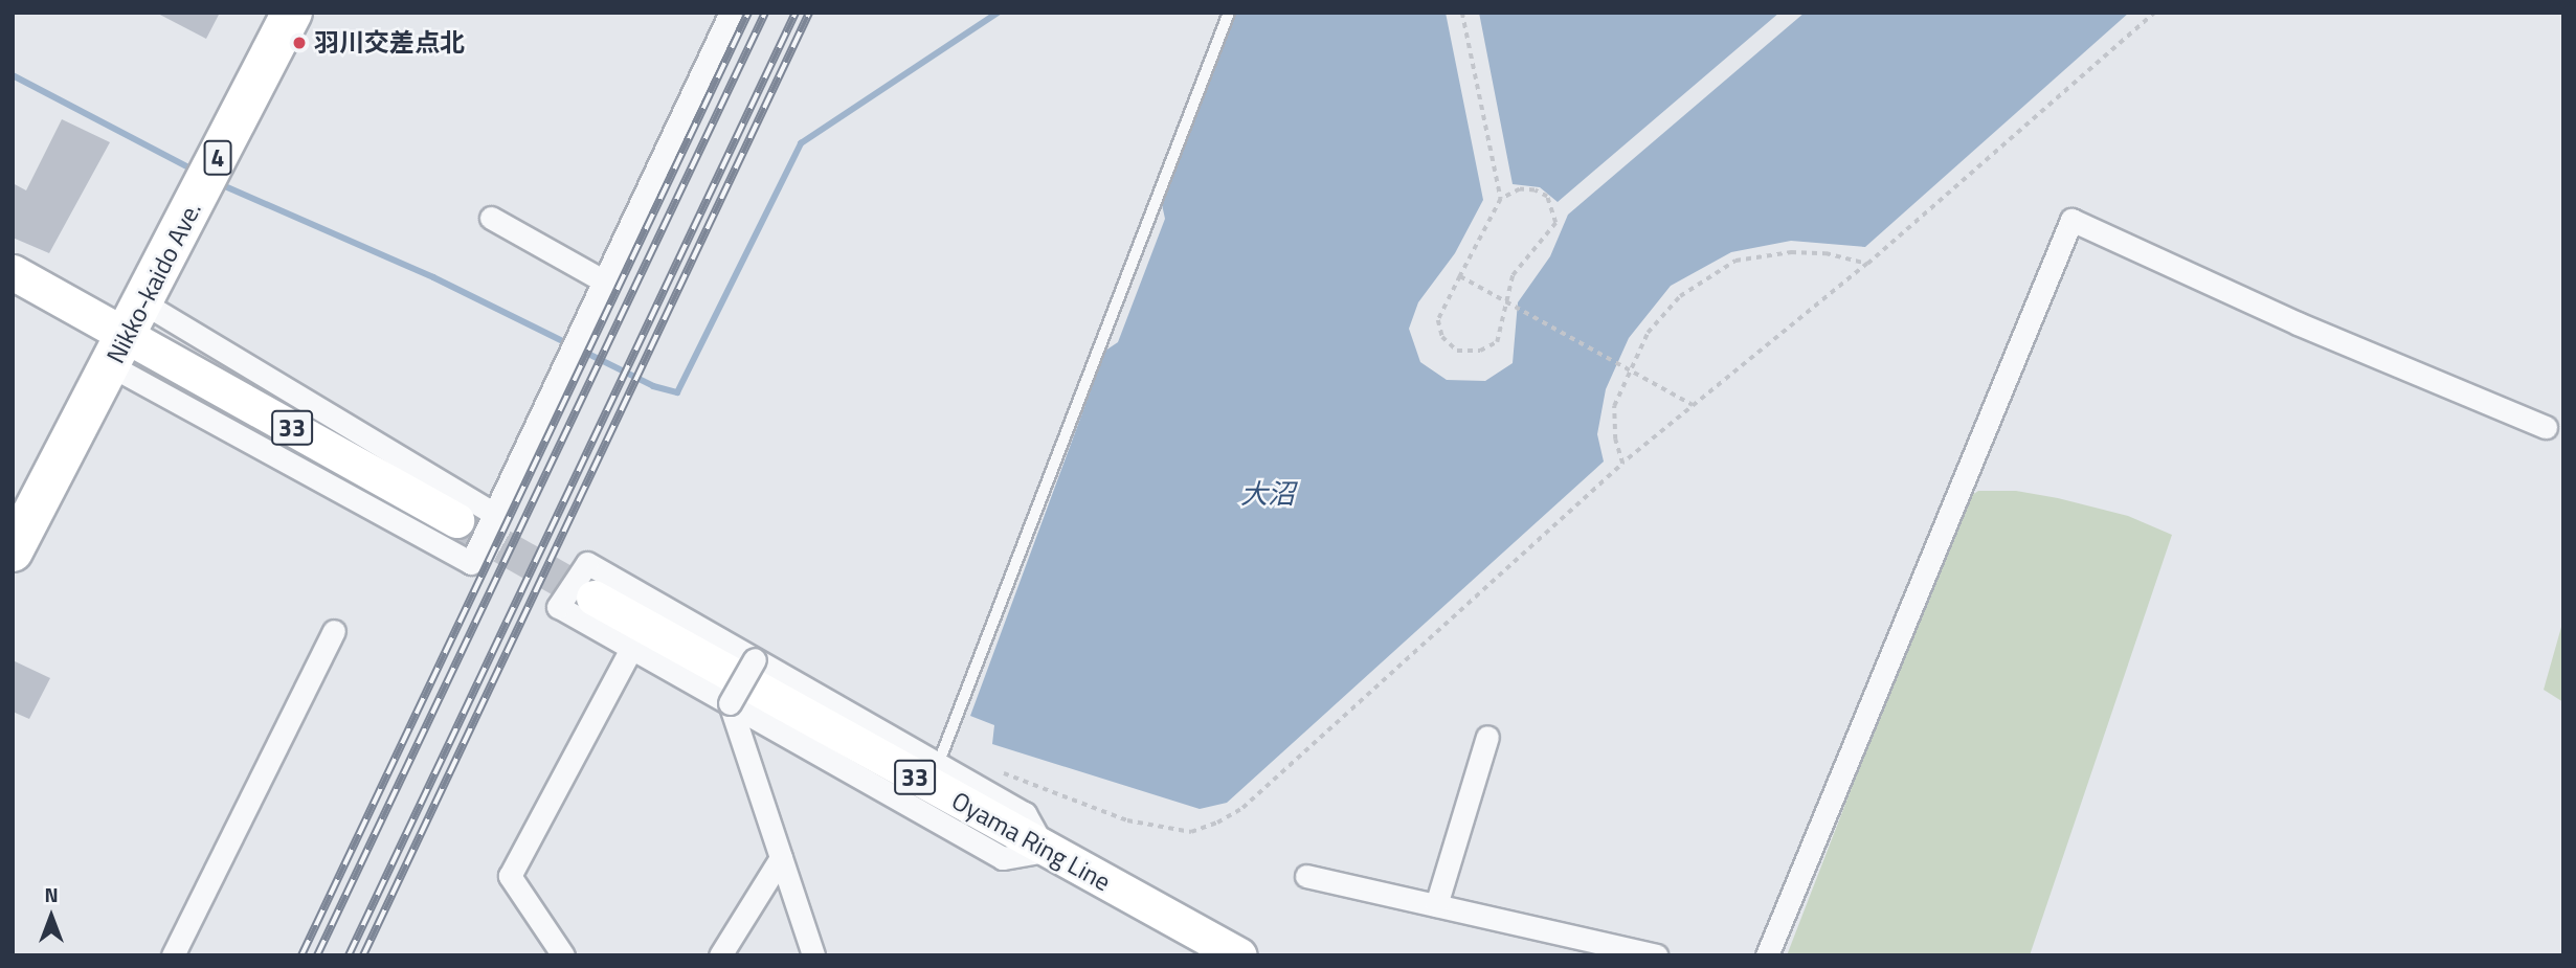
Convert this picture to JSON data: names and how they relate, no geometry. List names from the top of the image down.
{
  "streets": {
    "highway": ["4", "Nikko-kaido Ave."],
    "main road": ["33", "Oyama Ring Line"]
  },
  "crossings": [
    ["Nikko-kaido Ave.", "33"]
  ],
  "water": ["大沼"],
  "places": ["羽川交差点北"],
  "north": "top"
}
